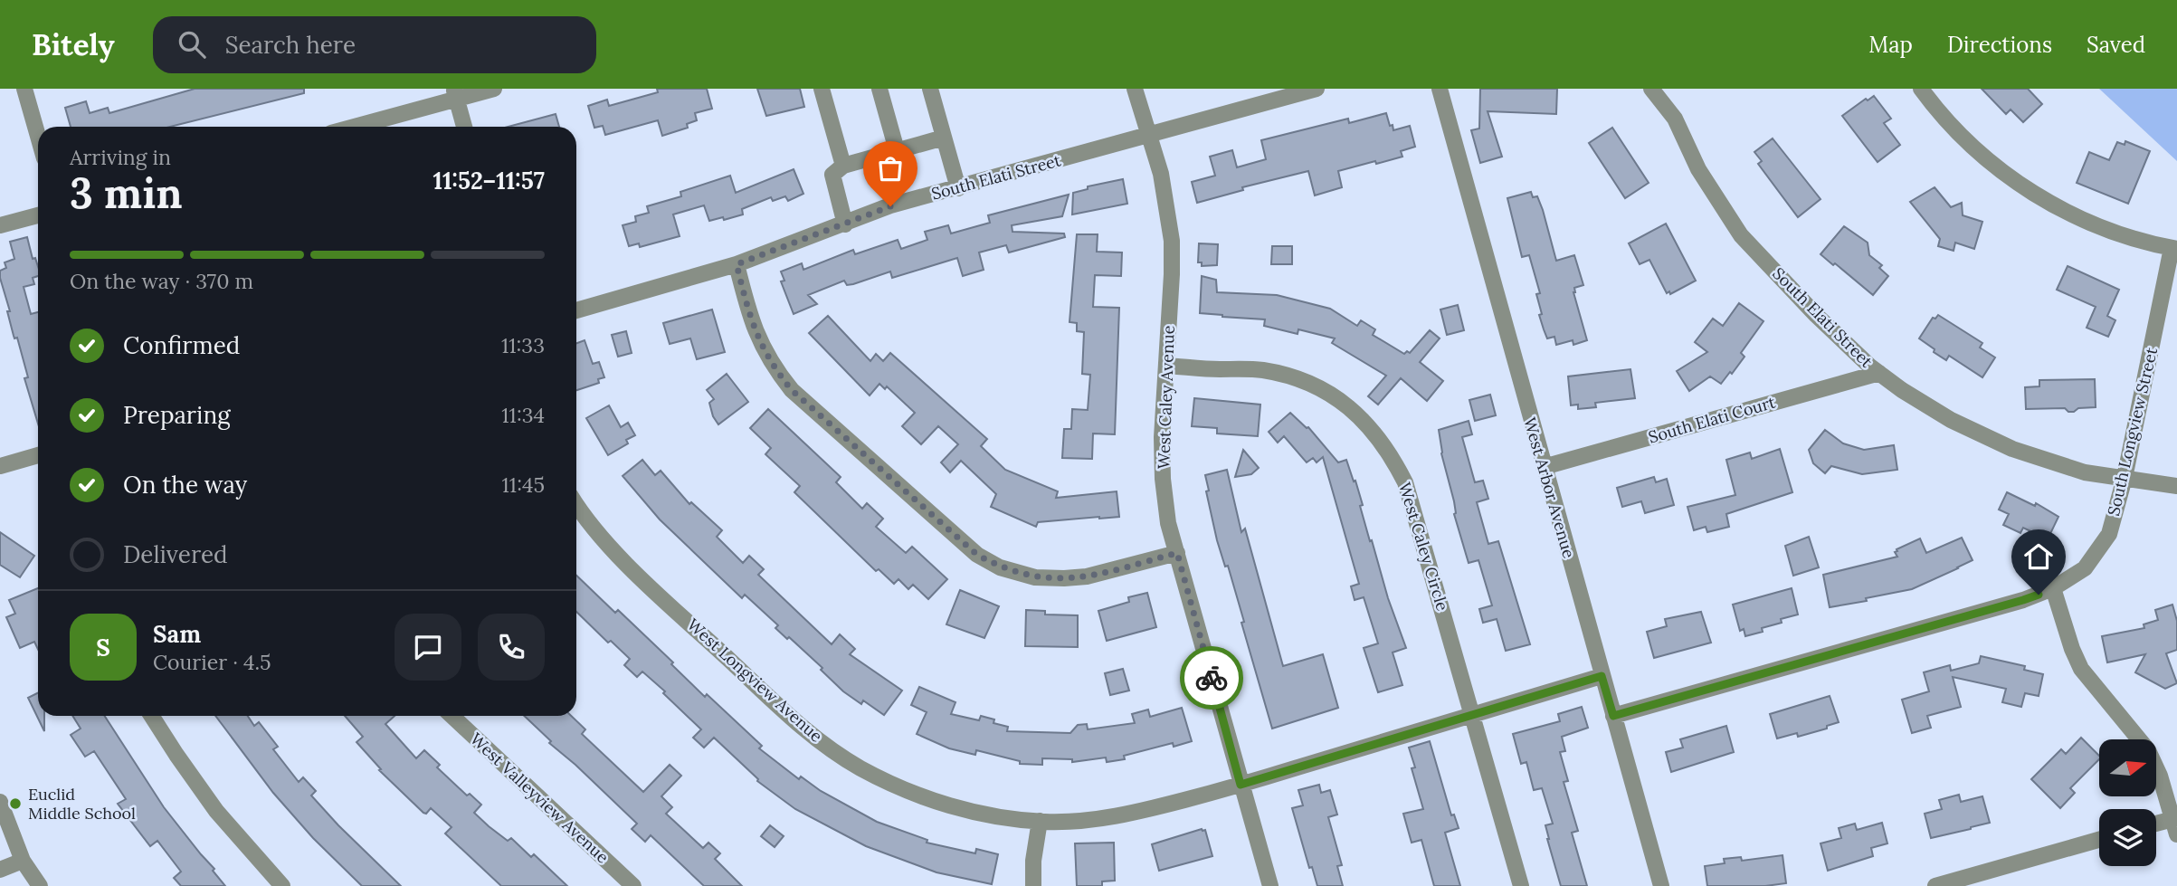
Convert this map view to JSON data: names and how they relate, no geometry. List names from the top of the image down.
{
  "streets": {
    "street": [
      "South Elati Street",
      "West Caley Avenue",
      "South Elati Court",
      "South Longview Street",
      "West Arbor Avenue",
      "West Caley Circle",
      "West Longview Avenue",
      "West Valleyview Avenue"
    ]
  },
  "crossings": [
    ["South Elati Street", "West Caley Avenue"],
    ["South Elati Street", "South Elati Court"],
    ["South Elati Street", "South Longview Street"],
    ["West Caley Avenue", "West Caley Circle"],
    ["West Caley Avenue", "West Longview Avenue"],
    ["South Elati Court", "West Arbor Avenue"],
    ["South Longview Street", "West Arbor Avenue"],
    ["West Arbor Avenue", "West Longview Avenue"],
    ["West Caley Circle", "West Longview Avenue"]
  ],
  "places": ["Euclid Middle School"],
  "north": "right",
  "page": {
    "header": "Bitely",
    "search": "Search here",
    "nav": ["Map", "Directions", "Saved"],
    "heading": ["3 min", "Arriving in", "11:52–11:57"],
    "panel": ["Sam", "Courier · 4.5"],
    "bar": "On the way · 370 m",
    "list": [
      ["Confirmed", "11:33"],
      ["Preparing", "11:34"],
      ["On the way", "11:45"],
      "Delivered"
    ],
    "round": "S"
  }
}
